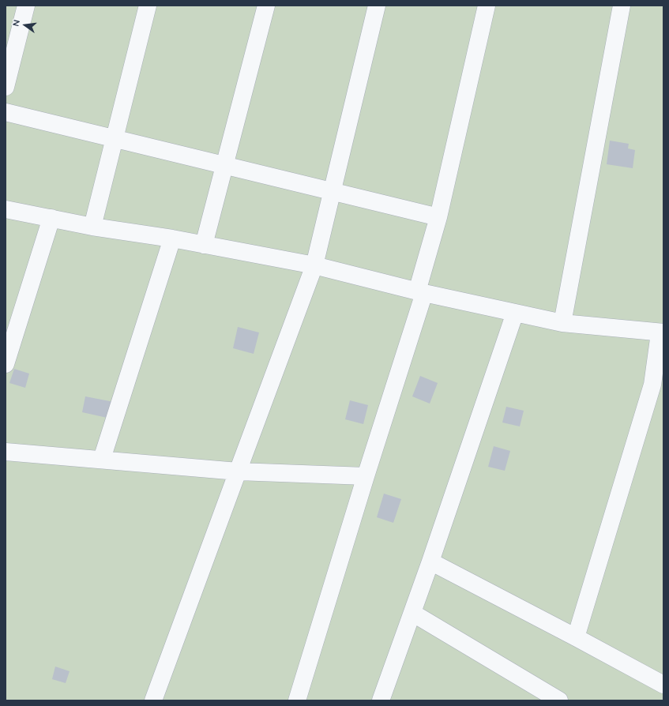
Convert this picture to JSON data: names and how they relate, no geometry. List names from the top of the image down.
{
  "north": "left"
}
